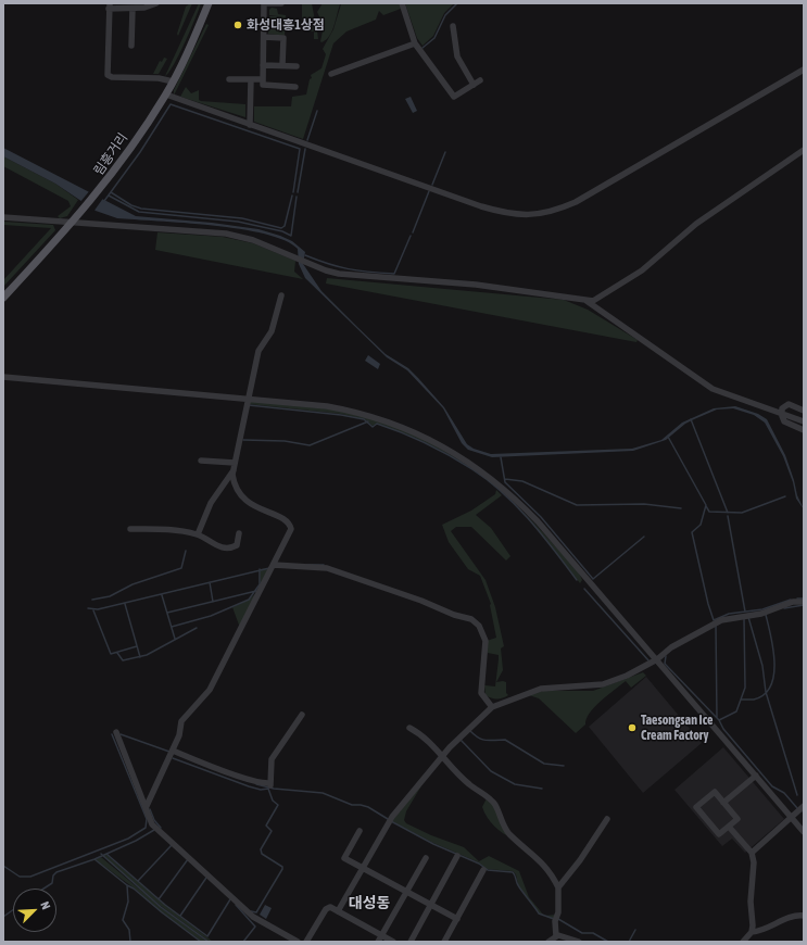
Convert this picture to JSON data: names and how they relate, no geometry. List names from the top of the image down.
{
  "streets": {
    "main road": ["림흥거리"]
  },
  "districts": ["대성동"],
  "places": ["화성대흥1상점", "Taesongsan Ice Cream Factory"],
  "north": "top right"
}
